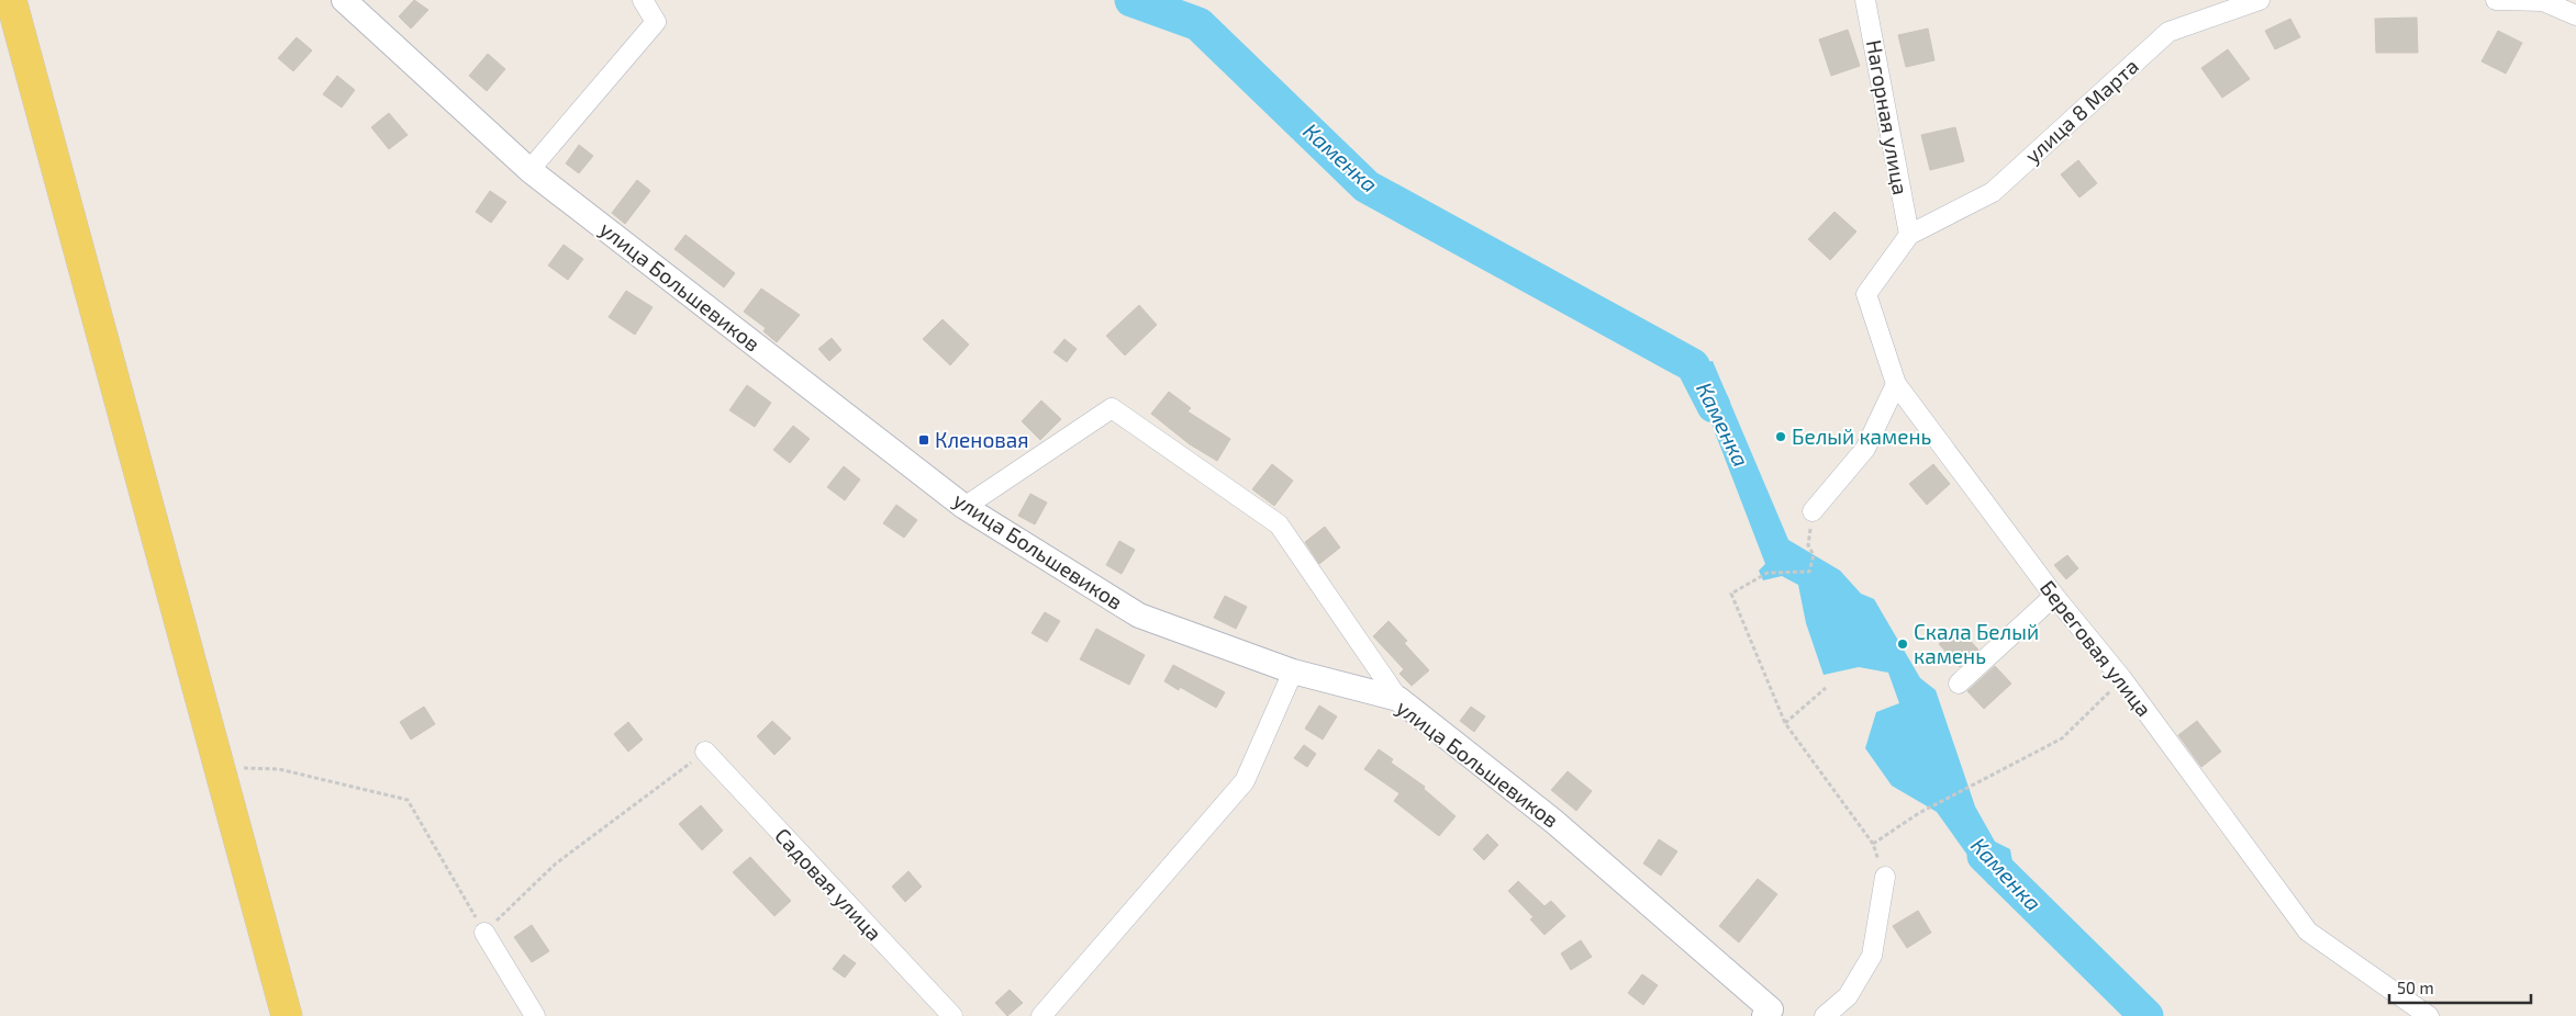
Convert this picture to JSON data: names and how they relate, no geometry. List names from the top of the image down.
{
  "streets": {
    "street": [
      "улица 8 Марта",
      "Нагорная улица",
      "улица Большевиков",
      "Береговая улица",
      "Садовая улица"
    ]
  },
  "crossings": [
    ["улица 8 Марта", "Нагорная улица"],
    ["улица 8 Марта", "Береговая улица"],
    ["Нагорная улица", "Береговая улица"]
  ],
  "water": ["Каменка"],
  "places": {
    "other": ["Белый камень", "Скала Белый камень"],
    "transit": ["Кленовая"]
  },
  "scale_bar": "50 m"
}
